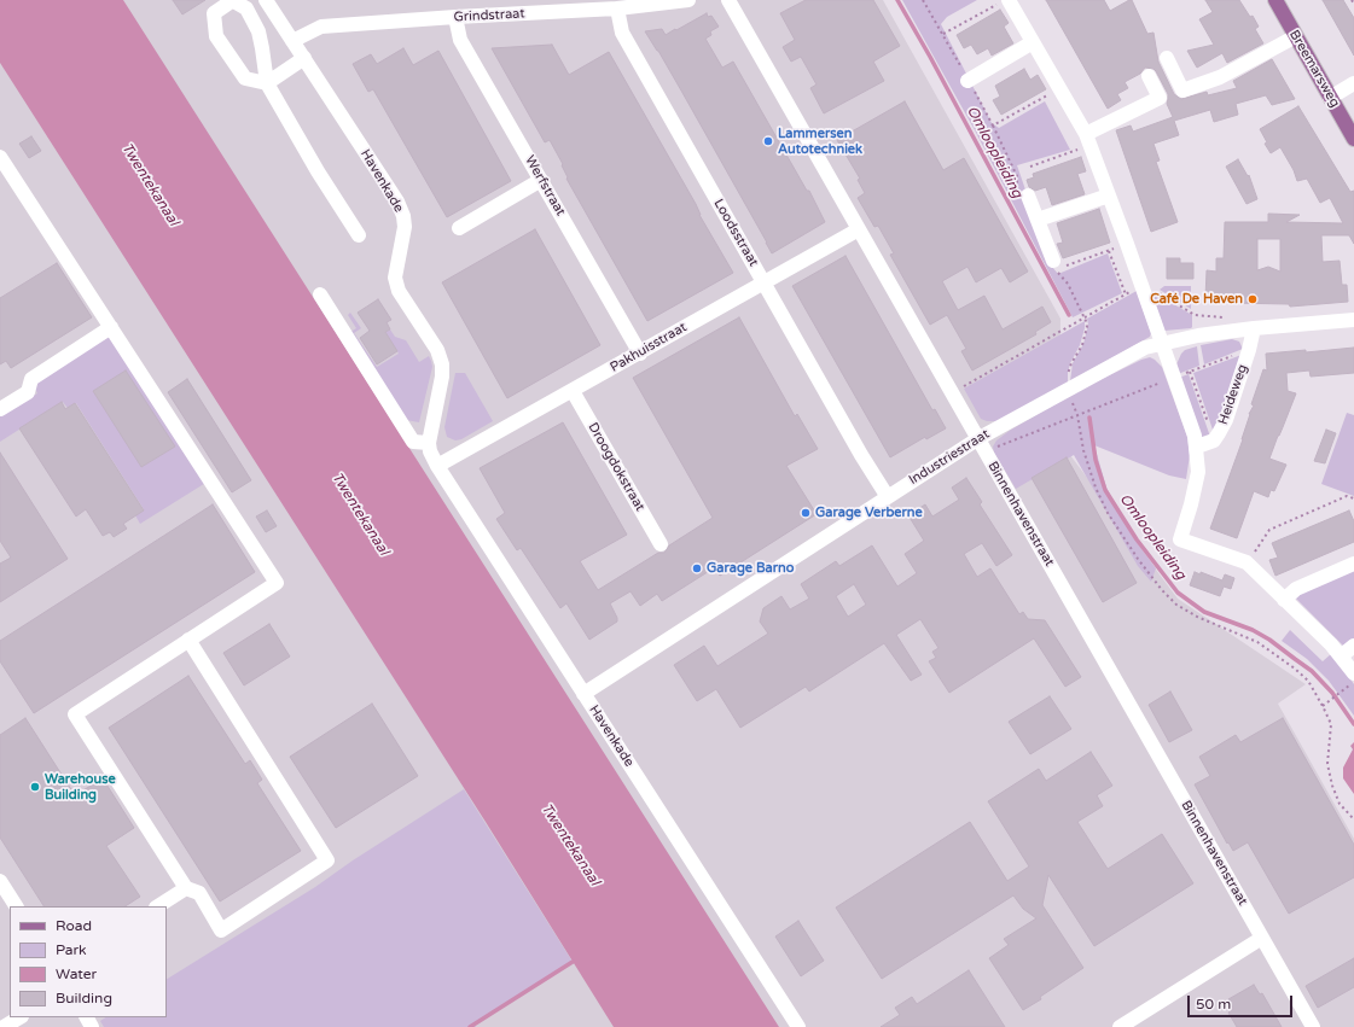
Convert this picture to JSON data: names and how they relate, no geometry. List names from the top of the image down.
{
  "streets": {
    "main road": ["Breemarsweg"],
    "street": [
      "Grindstraat",
      "Havenkade",
      "Werfstraat",
      "Loodsstraat",
      "Pakhuisstraat",
      "Heideweg",
      "Industriestraat",
      "Droogdokstraat",
      "Binnenhavenstraat"
    ]
  },
  "crossings": [
    ["Grindstraat", "Havenkade"],
    ["Grindstraat", "Werfstraat"],
    ["Grindstraat", "Loodsstraat"],
    ["Havenkade", "Pakhuisstraat"],
    ["Havenkade", "Industriestraat"],
    ["Werfstraat", "Pakhuisstraat"],
    ["Loodsstraat", "Pakhuisstraat"],
    ["Loodsstraat", "Industriestraat"],
    ["Pakhuisstraat", "Droogdokstraat"],
    ["Pakhuisstraat", "Binnenhavenstraat"],
    ["Heideweg", "Industriestraat"],
    ["Industriestraat", "Binnenhavenstraat"]
  ],
  "water": ["Omloopleiding", "Twentekanaal"],
  "places": [
    "Lammersen Autotechniek",
    "Café De Haven",
    "Garage Verberne",
    "Garage Barno",
    "Warehouse Building"
  ],
  "legend": [
    "Road",
    "Park",
    "Water",
    "Building"
  ],
  "scale_bar": "50 m"
}
